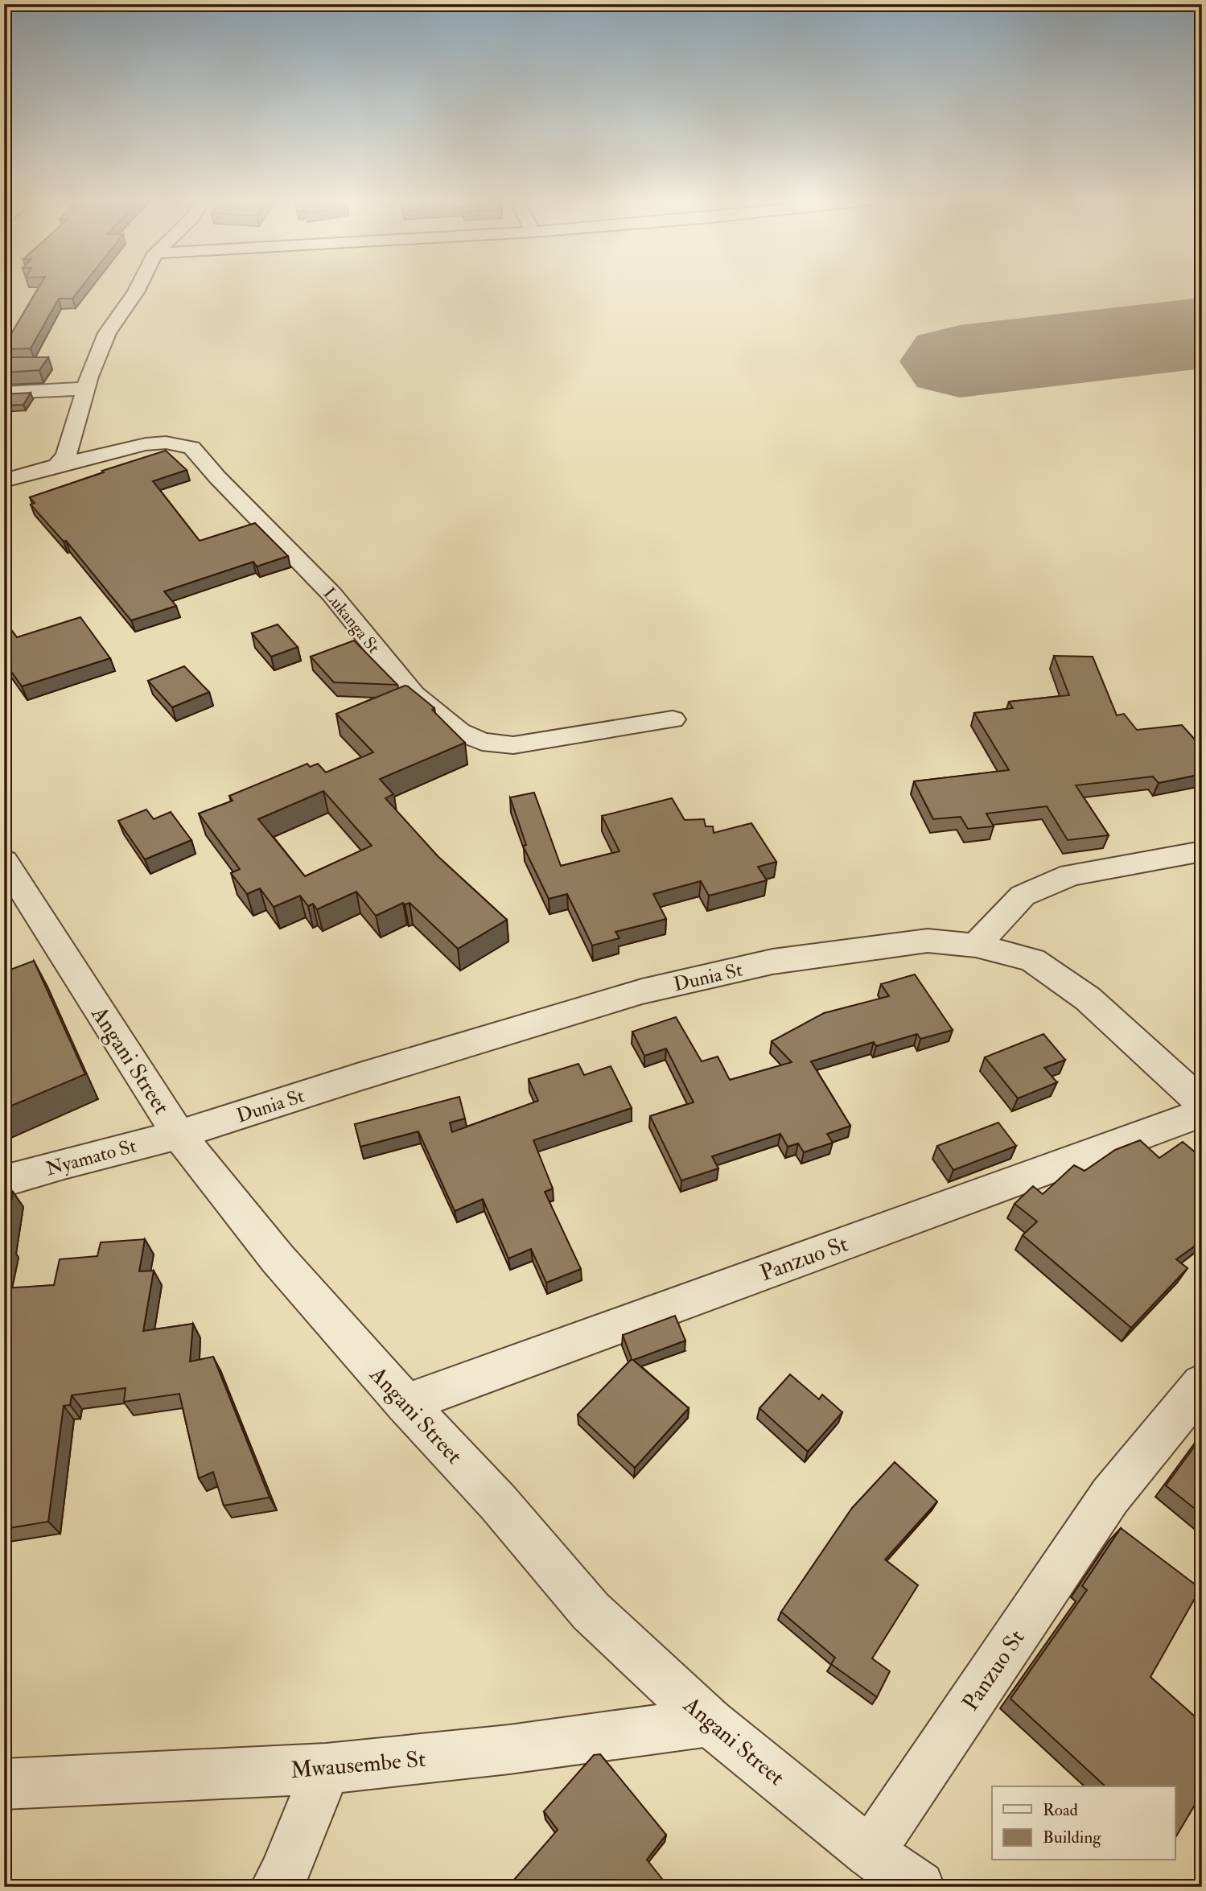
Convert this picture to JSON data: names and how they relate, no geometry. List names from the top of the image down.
{
  "streets": {
    "street": [
      "Lukanga St",
      "Dunia St",
      "Angani Street",
      "Nyamato St",
      "Panzuo St",
      "Mwausembe St"
    ]
  },
  "crossings": [
    ["Dunia St", "Angani Street"],
    ["Dunia St", "Nyamato St"],
    ["Angani Street", "Nyamato St"],
    ["Angani Street", "Panzuo St"],
    ["Angani Street", "Mwausembe St"]
  ],
  "legend": ["Road", "Building"]
}
